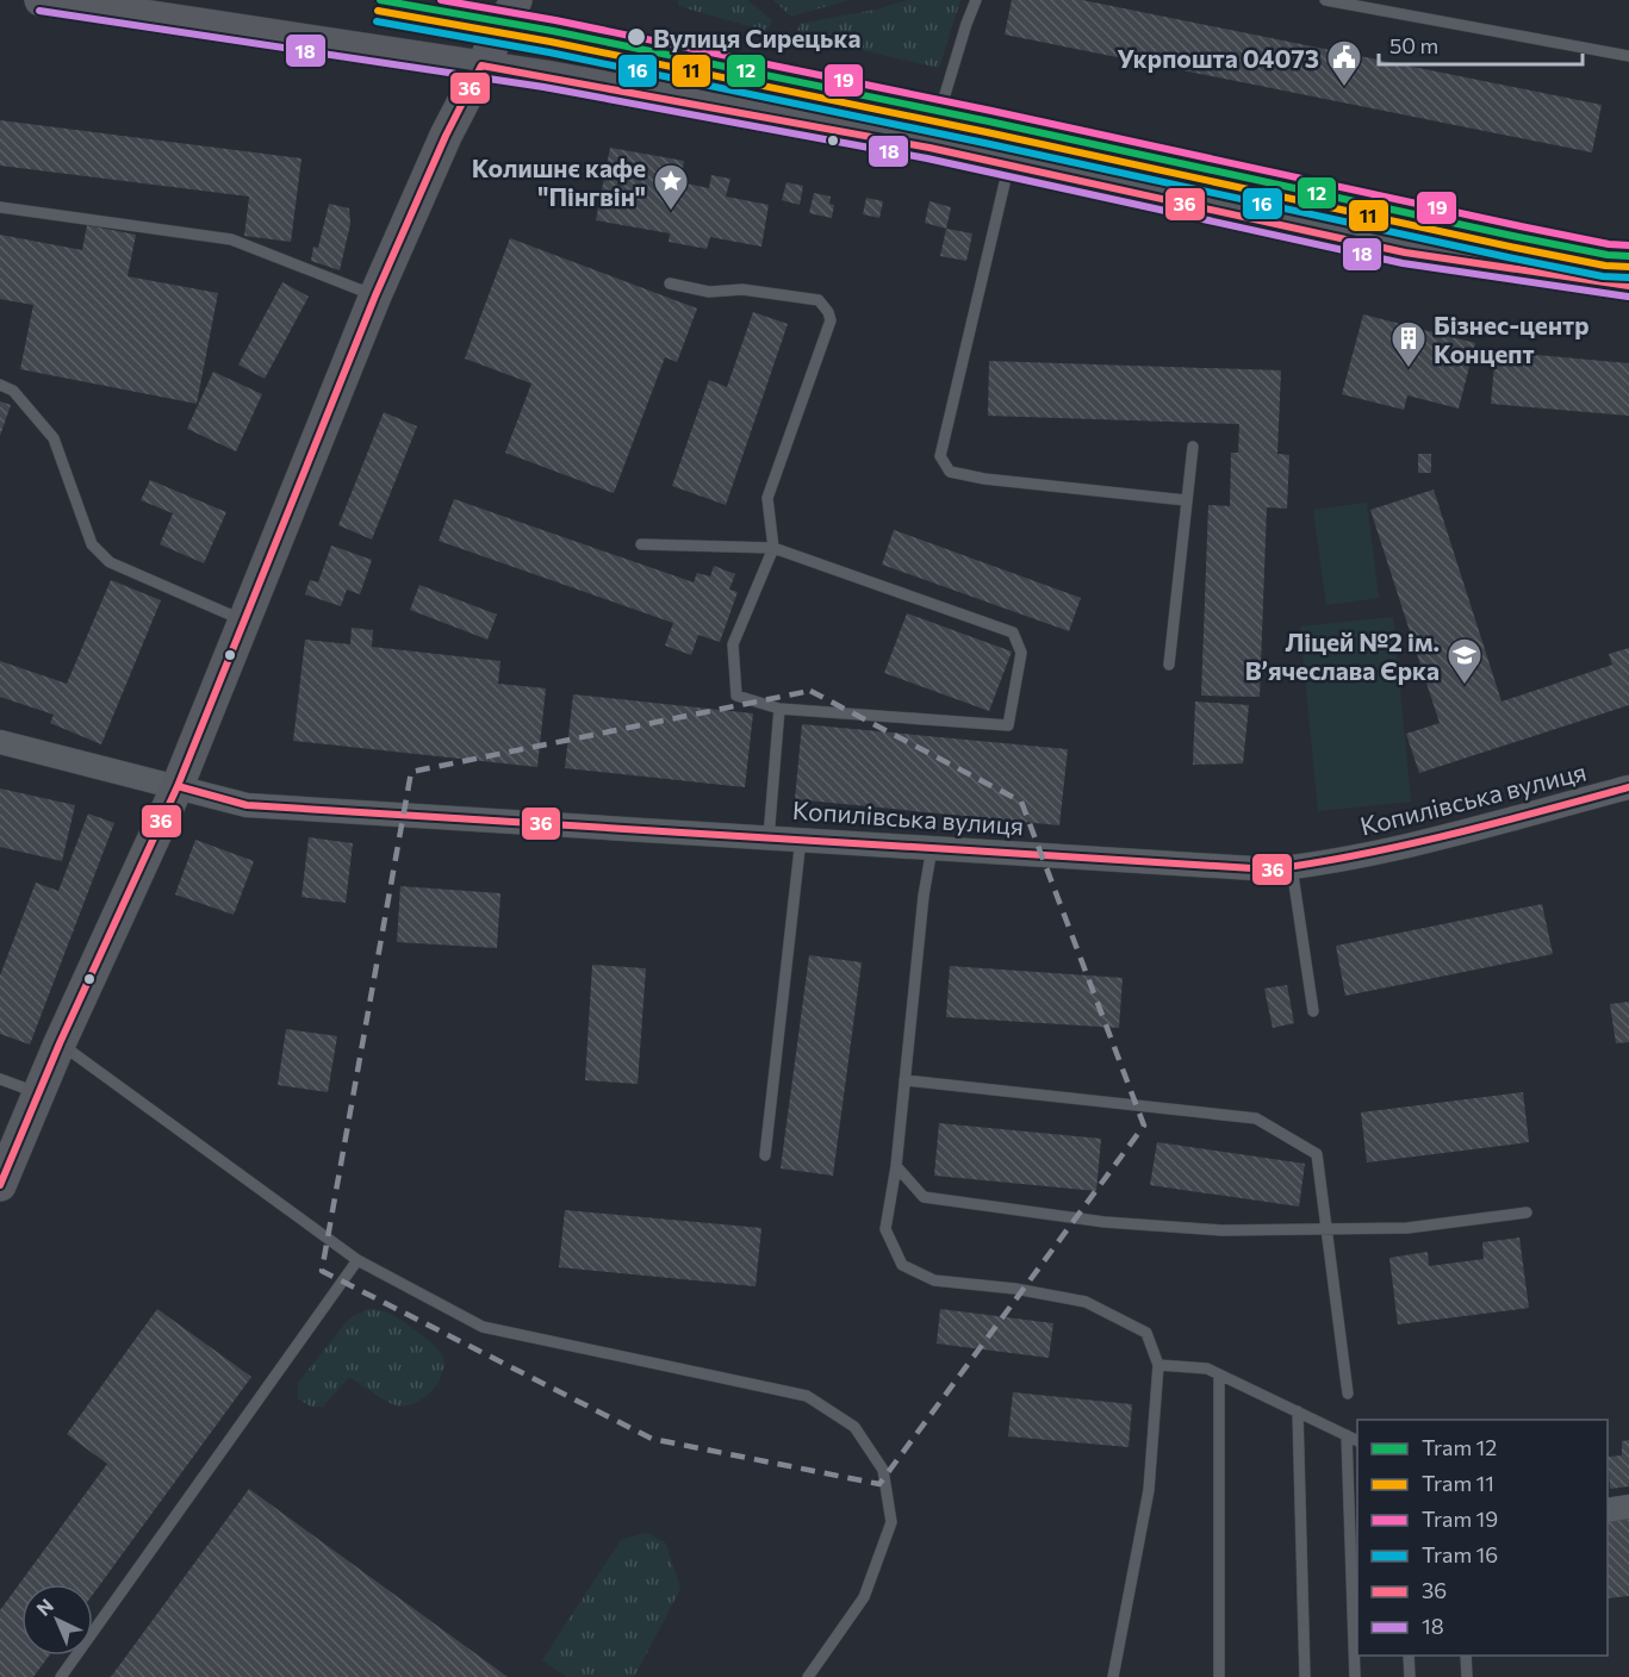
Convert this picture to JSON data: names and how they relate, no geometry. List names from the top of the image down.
{
  "streets": {
    "street": ["Копилівська вулиця"]
  },
  "places": {
    "other": ["Вулиця Сирецька"],
    "public building": ["Укрпошта 04073"],
    "place": ["Колишнє кафе \"Пінгвін\""],
    "building": ["Бізнес-центр Концепт"],
    "school or university": ["Ліцей №2 ім. В’ячеслава Єрка"]
  },
  "lines": [
    "tram line 12",
    "tram line 19",
    "tram line 11",
    "transit line 18",
    "tram line 16",
    "transit line 36"
  ],
  "legend": [
    "Tram 12",
    "Tram 11",
    "Tram 19",
    "Tram 16",
    "36",
    "18"
  ],
  "scale_bar": "50 m",
  "north": "top left"
}
